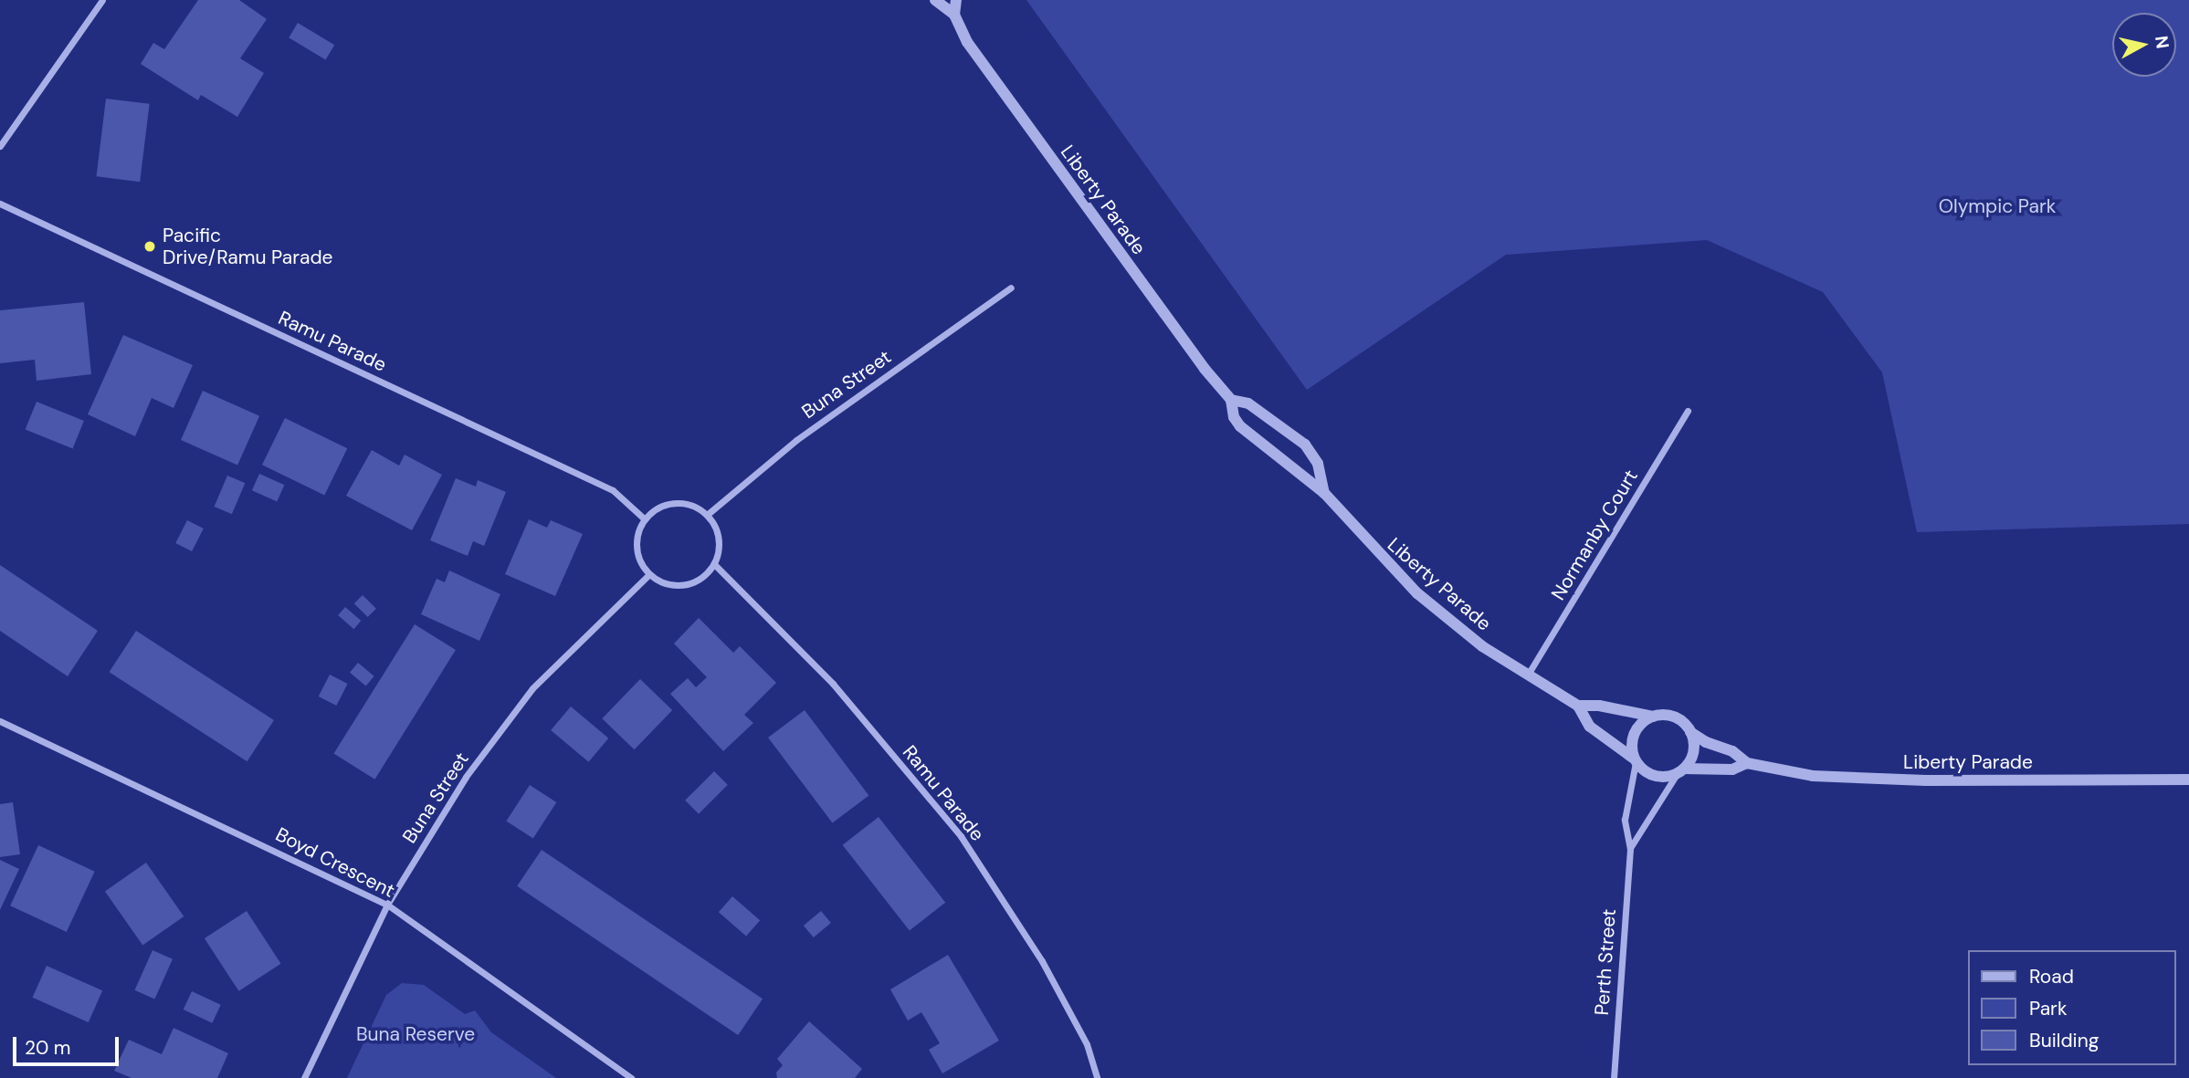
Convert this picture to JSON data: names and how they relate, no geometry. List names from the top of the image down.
{
  "streets": {
    "street": [
      "Liberty Parade",
      "Ramu Parade",
      "Buna Street",
      "Normanby Court",
      "Boyd Crescent",
      "Perth Street"
    ]
  },
  "crossings": [
    ["Liberty Parade", "Normanby Court"],
    ["Liberty Parade", "Perth Street"],
    ["Ramu Parade", "Buna Street"],
    ["Buna Street", "Boyd Crescent"]
  ],
  "parks": ["Olympic Park", "Buna Reserve"],
  "places": ["Pacific Drive/Ramu Parade"],
  "legend": ["Road", "Park", "Building"],
  "scale_bar": "20 m",
  "north": "right"
}
